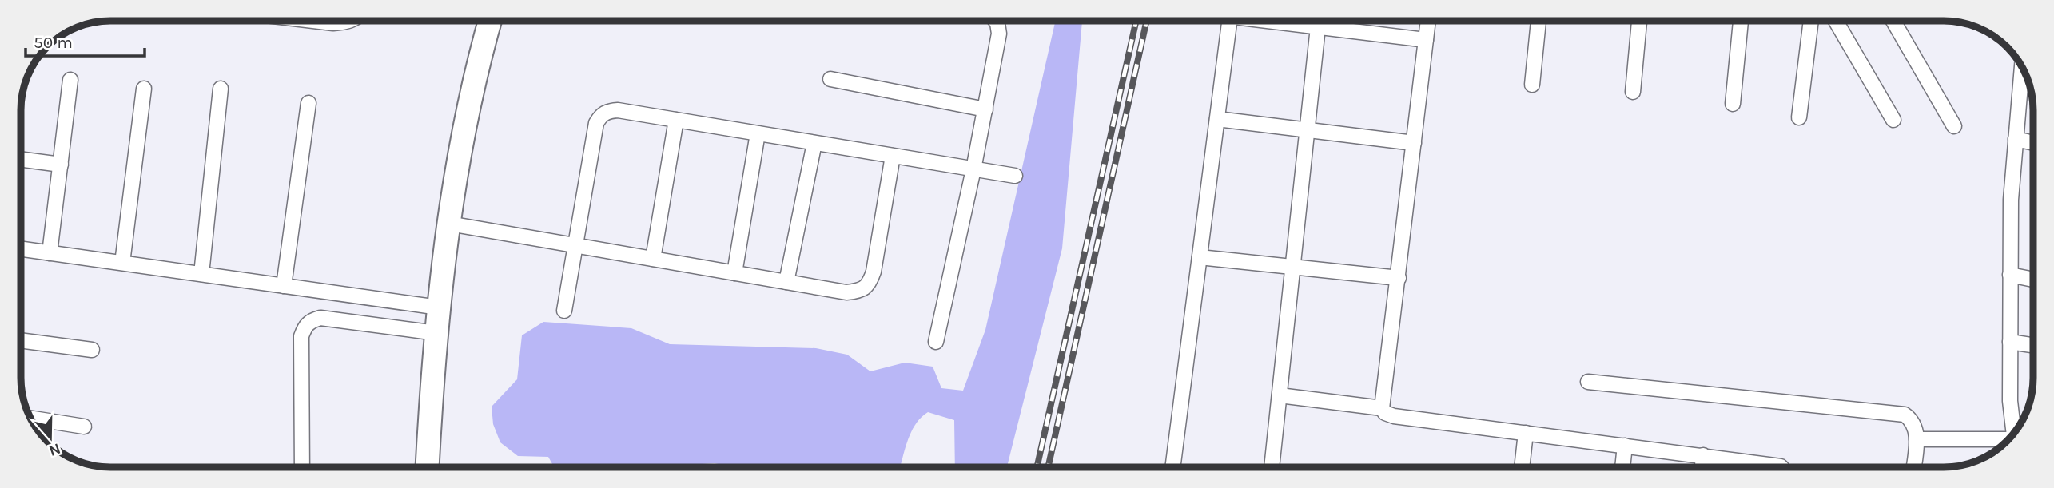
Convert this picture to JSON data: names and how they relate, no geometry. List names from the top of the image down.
{
  "scale_bar": "50 m",
  "north": "bottom"
}
